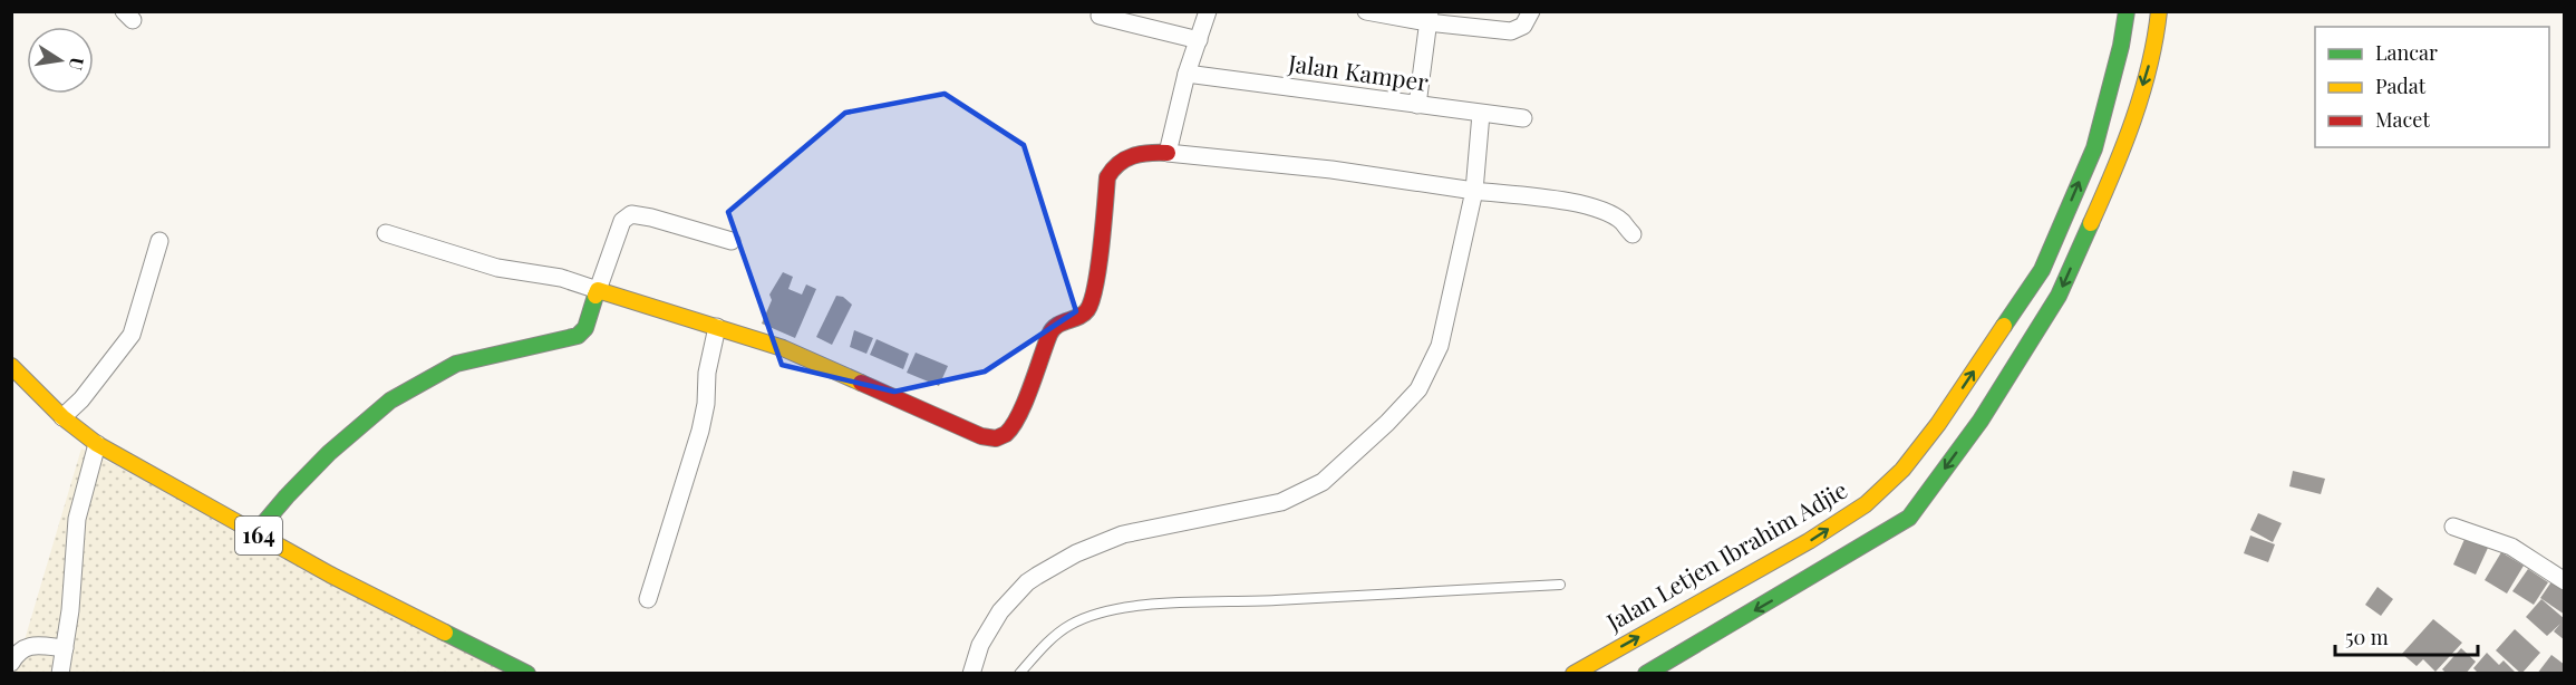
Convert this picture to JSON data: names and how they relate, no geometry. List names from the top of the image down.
{
  "streets": {
    "street": ["Jalan Kamper", "164", "Jalan Letjen Ibrahim Adjie"]
  },
  "legend": ["Lancar", "Padat", "Macet"],
  "scale_bar": "50 m",
  "north": "right"
}
